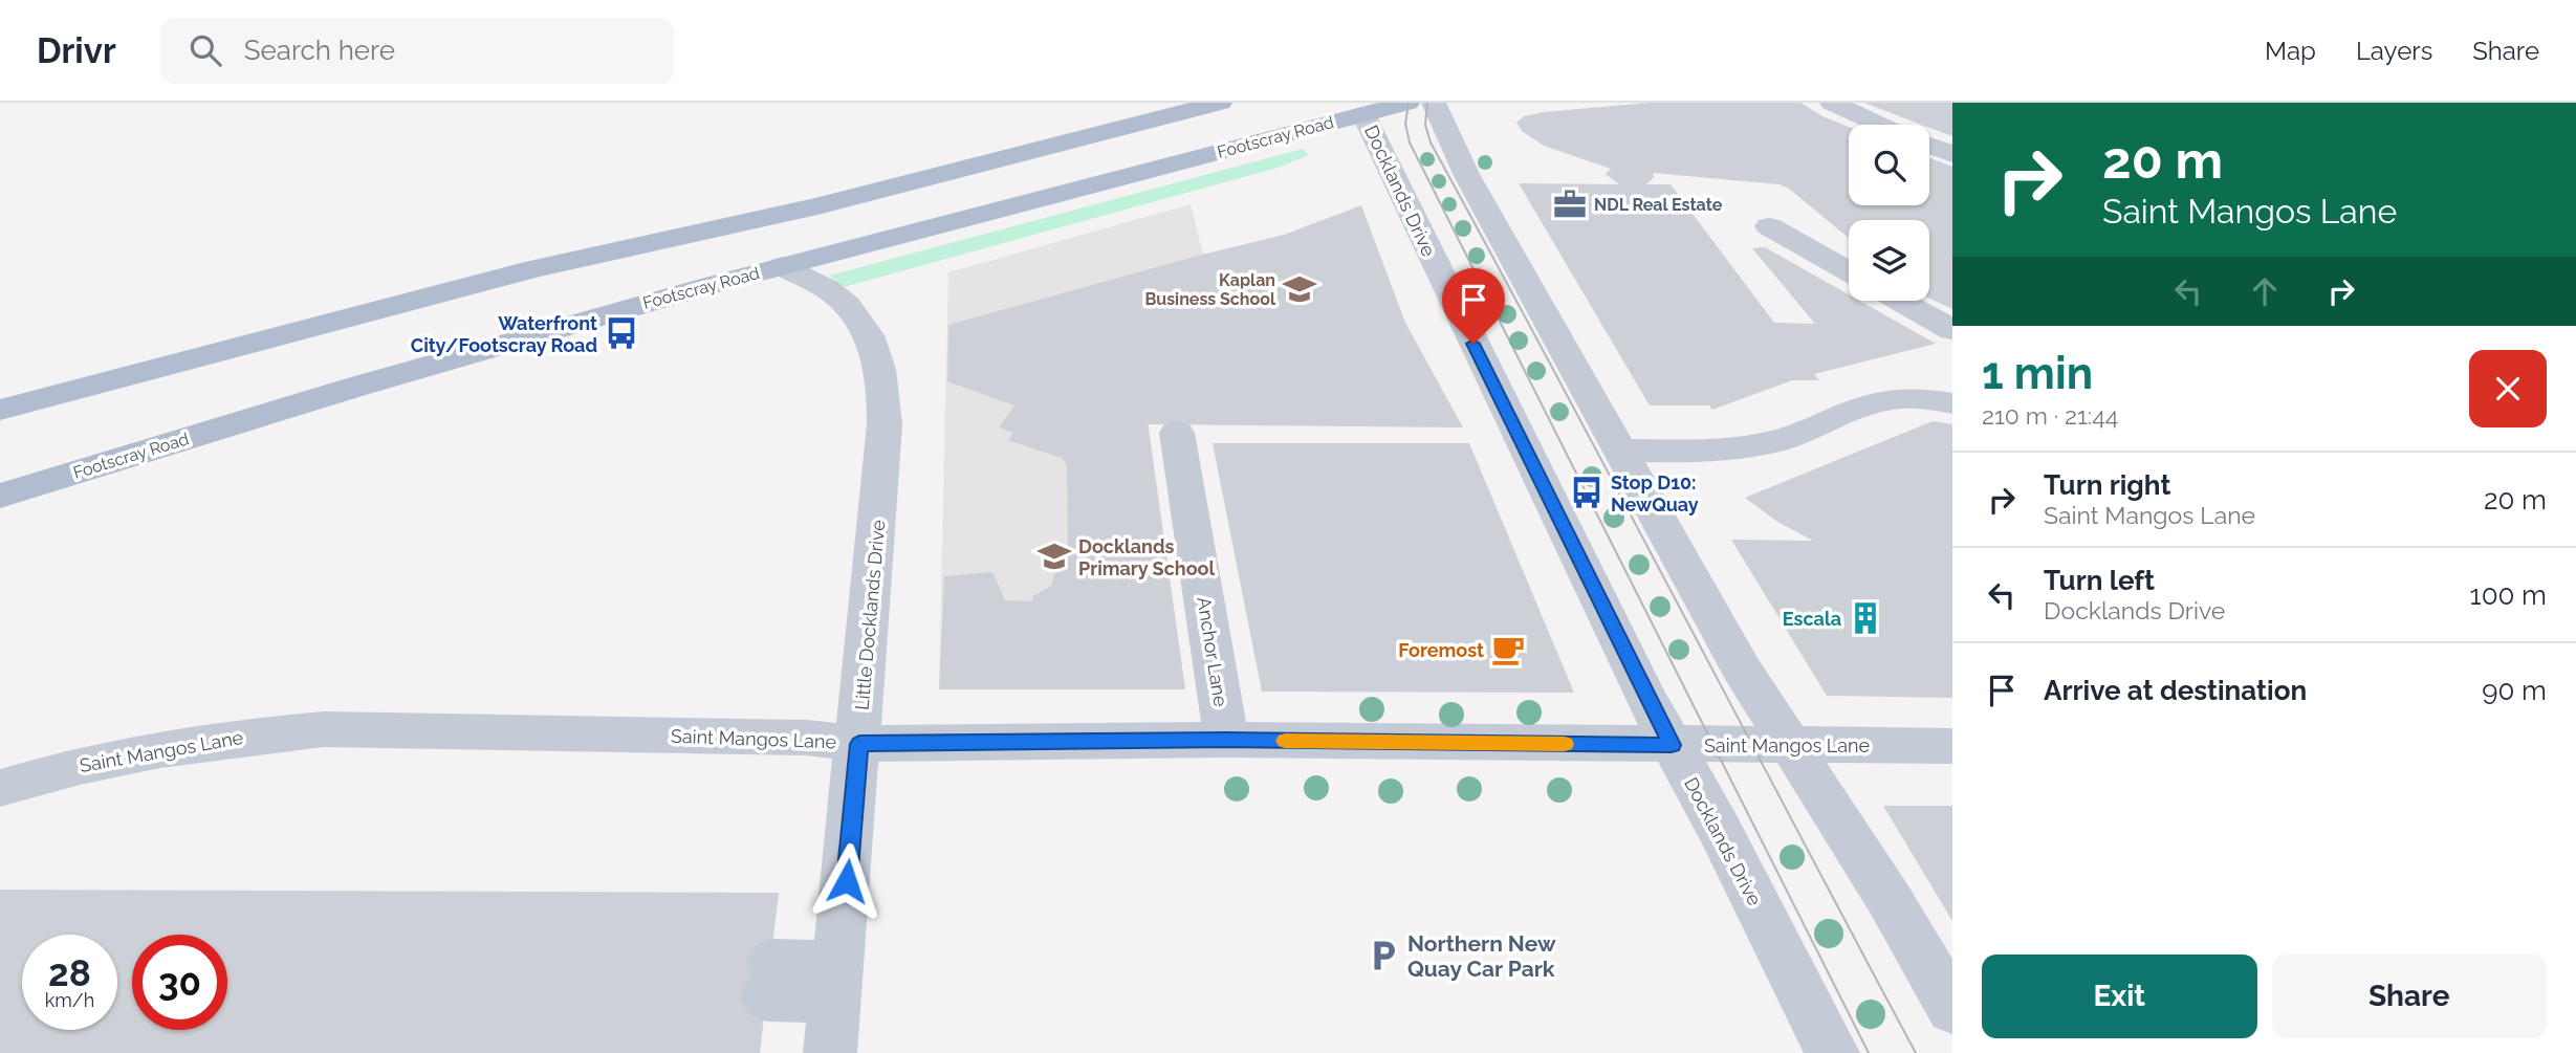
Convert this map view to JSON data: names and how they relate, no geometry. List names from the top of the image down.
{
  "streets": {
    "main road": ["Footscray Road"],
    "street": [
      "Docklands Drive",
      "Little Docklands Drive",
      "Anchor Lane",
      "Saint Mangos Lane"
    ]
  },
  "crossings": [
    ["Footscray Road", "Docklands Drive"],
    ["Footscray Road", "Little Docklands Drive"],
    ["Docklands Drive", "Saint Mangos Lane"],
    ["Little Docklands Drive", "Saint Mangos Lane"],
    ["Anchor Lane", "Saint Mangos Lane"]
  ],
  "places": {
    "office": ["NDL Real Estate"],
    "school or university": ["Kaplan Business School", "Docklands Primary School"],
    "bus stop": ["Waterfront City/Footscray Road", "Stop D10: NewQuay"],
    "building": ["Escala"],
    "cafe": ["Foremost"],
    "parking": ["Northern New Quay Car Park"]
  },
  "page": {
    "header": "Drivr",
    "search": "Search here",
    "nav": ["Map", "Layers", "Share"],
    "turn": ["20 m", "Saint Mangos Lane"],
    "heading": ["1 min", "210 m · 21:44"],
    "list": [
      {
        "name": "Turn right",
        "note": "Saint Mangos Lane",
        "value": "20 m"
      },
      {
        "name": "Turn left",
        "note": "Docklands Drive",
        "value": "100 m"
      },
      {
        "name": "Arrive at destination",
        "value": "90 m"
      }
    ],
    "speed": "28 km/h",
    "limit": "30",
    "buttons": ["Exit", "Share"]
  }
}
